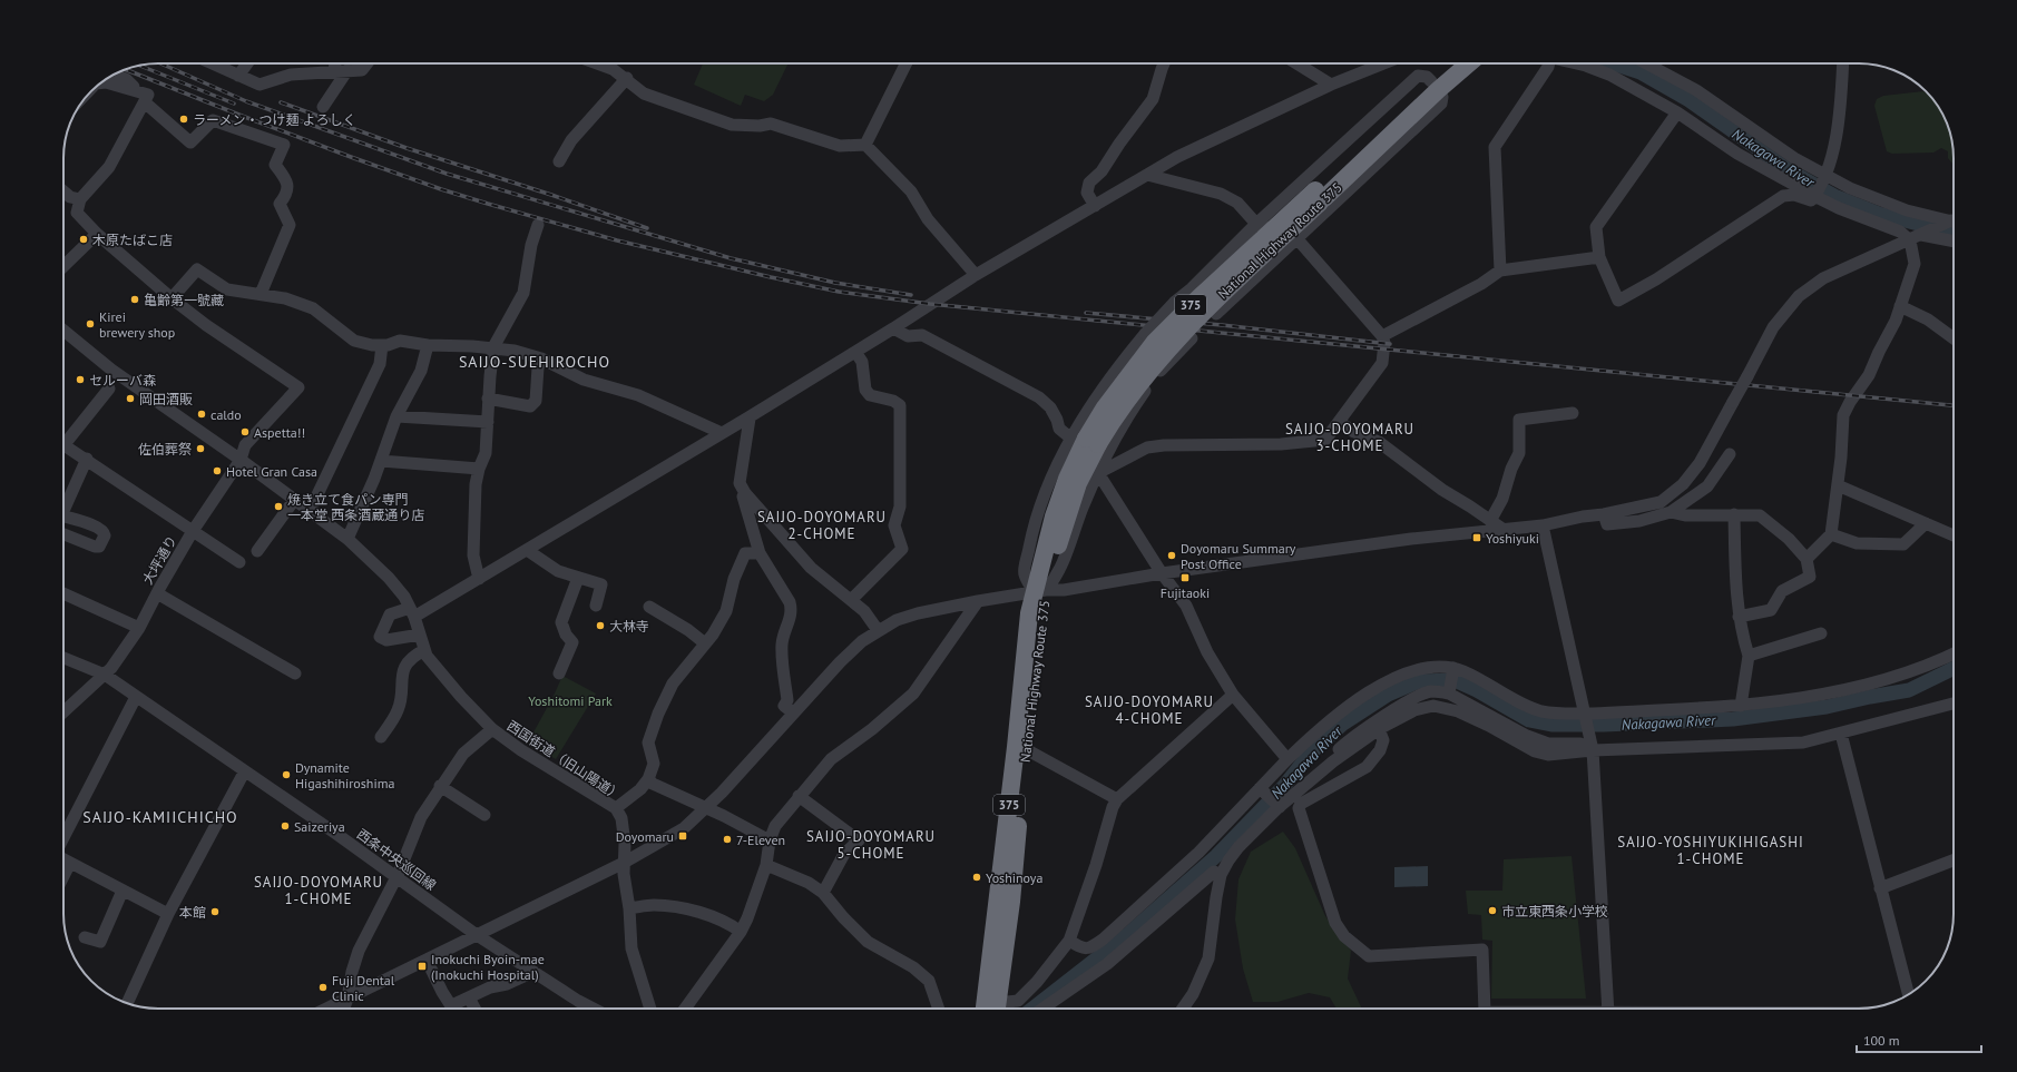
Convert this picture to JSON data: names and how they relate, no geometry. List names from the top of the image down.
{
  "streets": {
    "highway": ["National Highway Route 375", "375"],
    "street": ["大坪通り", "西国街道（旧山陽道）", "西条中央巡回線"]
  },
  "crossings": [
    ["大坪通り", "西国街道（旧山陽道）"],
    ["大坪通り", "西条中央巡回線"]
  ],
  "districts": [
    "SAIJO-SUEHIROCHO",
    "SAIJO-DOYOMARU 3-CHOME",
    "SAIJO-DOYOMARU 2-CHOME",
    "SAIJO-DOYOMARU 4-CHOME",
    "SAIJO-KAMIICHICHO",
    "SAIJO-DOYOMARU 5-CHOME",
    "SAIJO-YOSHIYUKIHIGASHI 1-CHOME",
    "SAIJO-DOYOMARU 1-CHOME"
  ],
  "water": ["Nakagawa River"],
  "parks": ["Yoshitomi Park"],
  "places": {
    "other": [
      "ラーメン・つけ麺 よろしく",
      "木原たばこ店",
      "亀齢第一號藏",
      "Kirei brewery shop",
      "セルーバ森",
      "岡田酒販",
      "caldo",
      "Aspetta!!",
      "佐伯葬祭",
      "Hotel Gran Casa",
      "焼き立て食パン専門 一本堂 西条酒蔵通り店",
      "Doyomaru Summary Post Office",
      "大林寺",
      "Dynamite Higashihiroshima",
      "Saizeriya",
      "7-Eleven",
      "Yoshinoya",
      "市立東西条小学校",
      "本館",
      "Fuji Dental Clinic"
    ],
    "transit": [
      "Yoshiyuki",
      "Fujitaoki",
      "Doyomaru",
      "Inokuchi Byoin-mae (Inokuchi Hospital)"
    ]
  },
  "scale_bar": "100 m"
}
